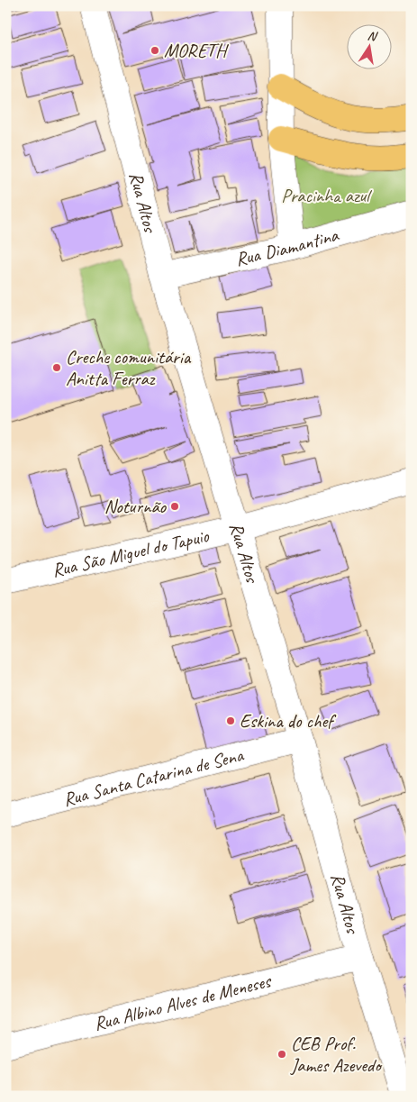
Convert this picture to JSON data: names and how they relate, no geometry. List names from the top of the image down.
{
  "streets": {
    "street": [
      "Rua Altos",
      "Rua Diamantina",
      "Rua São Miguel do Tapuio",
      "Rua Santa Catarina de Sena",
      "Rua Albino Alves de Meneses"
    ]
  },
  "crossings": [
    ["Rua Altos", "Rua Diamantina"],
    ["Rua Altos", "Rua São Miguel do Tapuio"],
    ["Rua Altos", "Rua Santa Catarina de Sena"],
    ["Rua Altos", "Rua Albino Alves de Meneses"]
  ],
  "parks": ["Pracinha azul"],
  "places": [
    "MORETH",
    "Creche comunitária Anitta Ferraz",
    "Noturnão",
    "Eskina do chef",
    "CEB Prof. James Azevedo"
  ],
  "north": "top"
}
